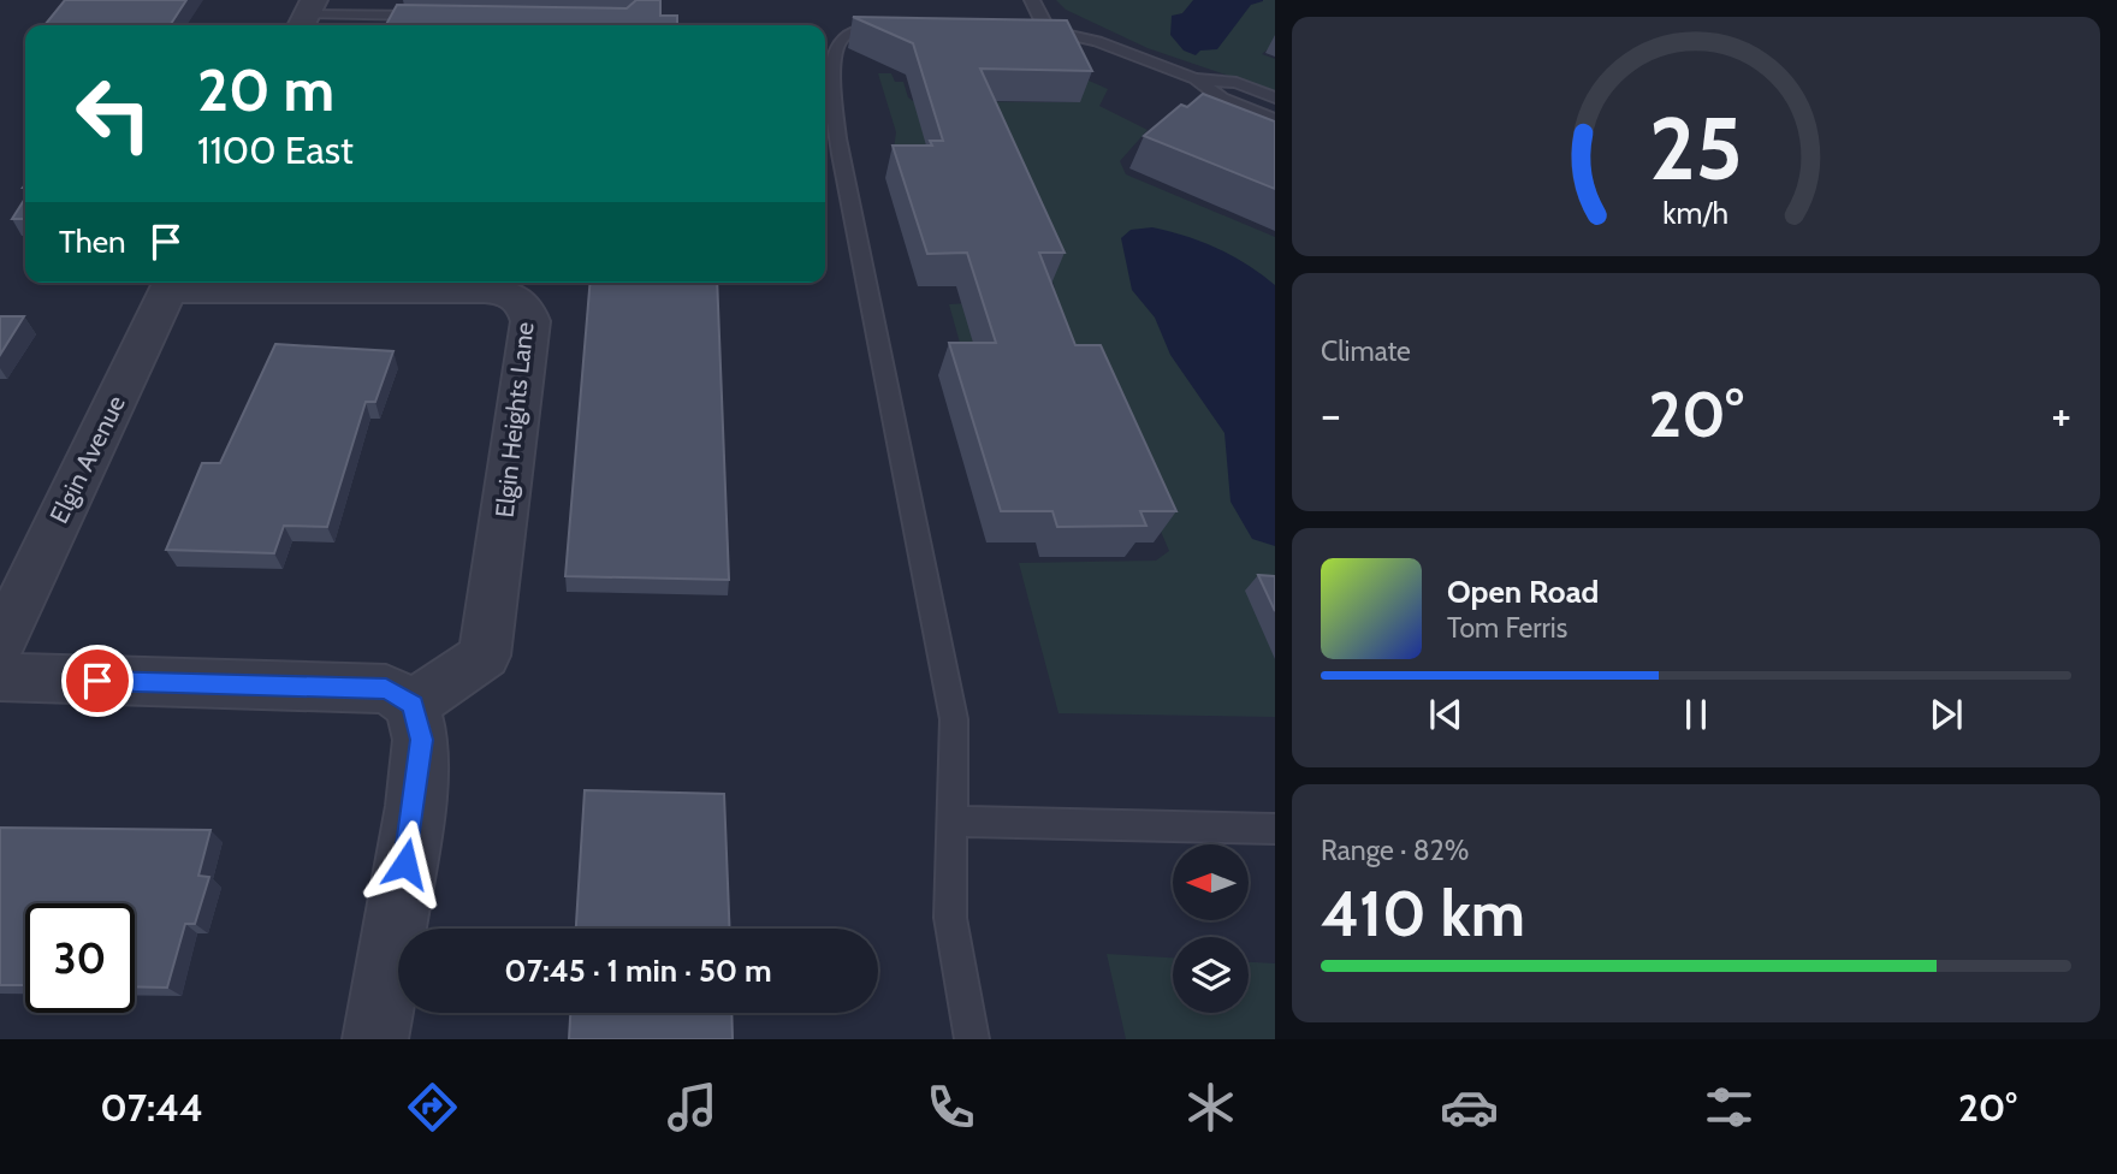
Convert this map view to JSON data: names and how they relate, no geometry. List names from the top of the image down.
{
  "streets": {
    "street": ["Elgin Heights Lane", "Elgin Avenue"]
  },
  "crossings": [
    ["Elgin Heights Lane", "Elgin Avenue"]
  ],
  "north": "left",
  "page": {
    "turn": ["20 m", "1100 East"],
    "then": "Then",
    "tile": [
      "Climate",
      ["Range · 82%", "410 km"]
    ],
    "heat": ["−", "20°", "+"],
    "song": ["Open Road", "Tom Ferris"],
    "limit": "30",
    "trip": "07:45 · 1 min · 50 m",
    "tabs": ["07:44", "20°"],
    "gauge": ["25", "km/h"]
  }
}
